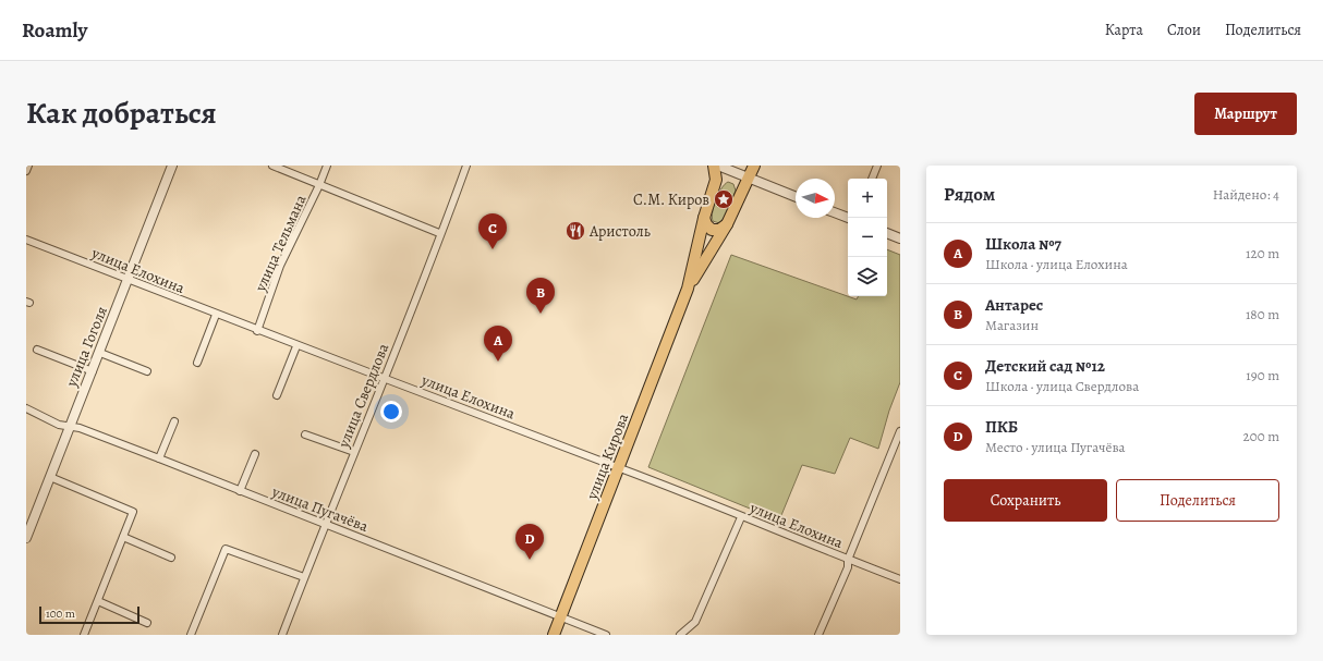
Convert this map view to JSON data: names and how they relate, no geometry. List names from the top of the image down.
{
  "streets": {
    "main road": ["улица Кирова"],
    "street": [
      "улица Тельмана",
      "улица Елохина",
      "улица Гоголя",
      "улица Свердлова",
      "улица Пугачёва"
    ]
  },
  "crossings": [
    ["улица Тельмана", "улица Елохина"],
    ["улица Елохина", "улица Гоголя"],
    ["улица Елохина", "улица Свердлова"],
    ["улица Елохина", "улица Кирова"],
    ["улица Гоголя", "улица Пугачёва"],
    ["улица Свердлова", "улица Пугачёва"],
    ["улица Кирова", "улица Пугачёва"]
  ],
  "places": {
    "place": ["С.М. Киров"],
    "restaurant": ["Аристоль"]
  },
  "scale_bar": "100 m",
  "north": "right",
  "page": {
    "header": "Roamly",
    "nav": ["Карта", "Слои", "Поделиться"],
    "title": "Как добраться",
    "buttons": [
      "Маршрут",
      ["Сохранить", "Поделиться"]
    ],
    "heading": ["Рядом", "Найдено: 4"],
    "map_buttons": ["+", "−"],
    "pins": [
      "C",
      "B",
      "A",
      "D"
    ],
    "list": [
      {
        "mark": "A",
        "name": "Школа №7",
        "note": "Школа · улица Елохина",
        "value": "120 m"
      },
      {
        "mark": "B",
        "name": "Антарес",
        "note": "Магазин",
        "value": "180 m"
      },
      {
        "mark": "C",
        "name": "Детский сад №12",
        "note": "Школа · улица Свердлова",
        "value": "190 m"
      },
      {
        "mark": "D",
        "name": "ПКБ",
        "note": "Место · улица Пугачёва",
        "value": "200 m"
      }
    ],
    "scale": "100 m"
  }
}
